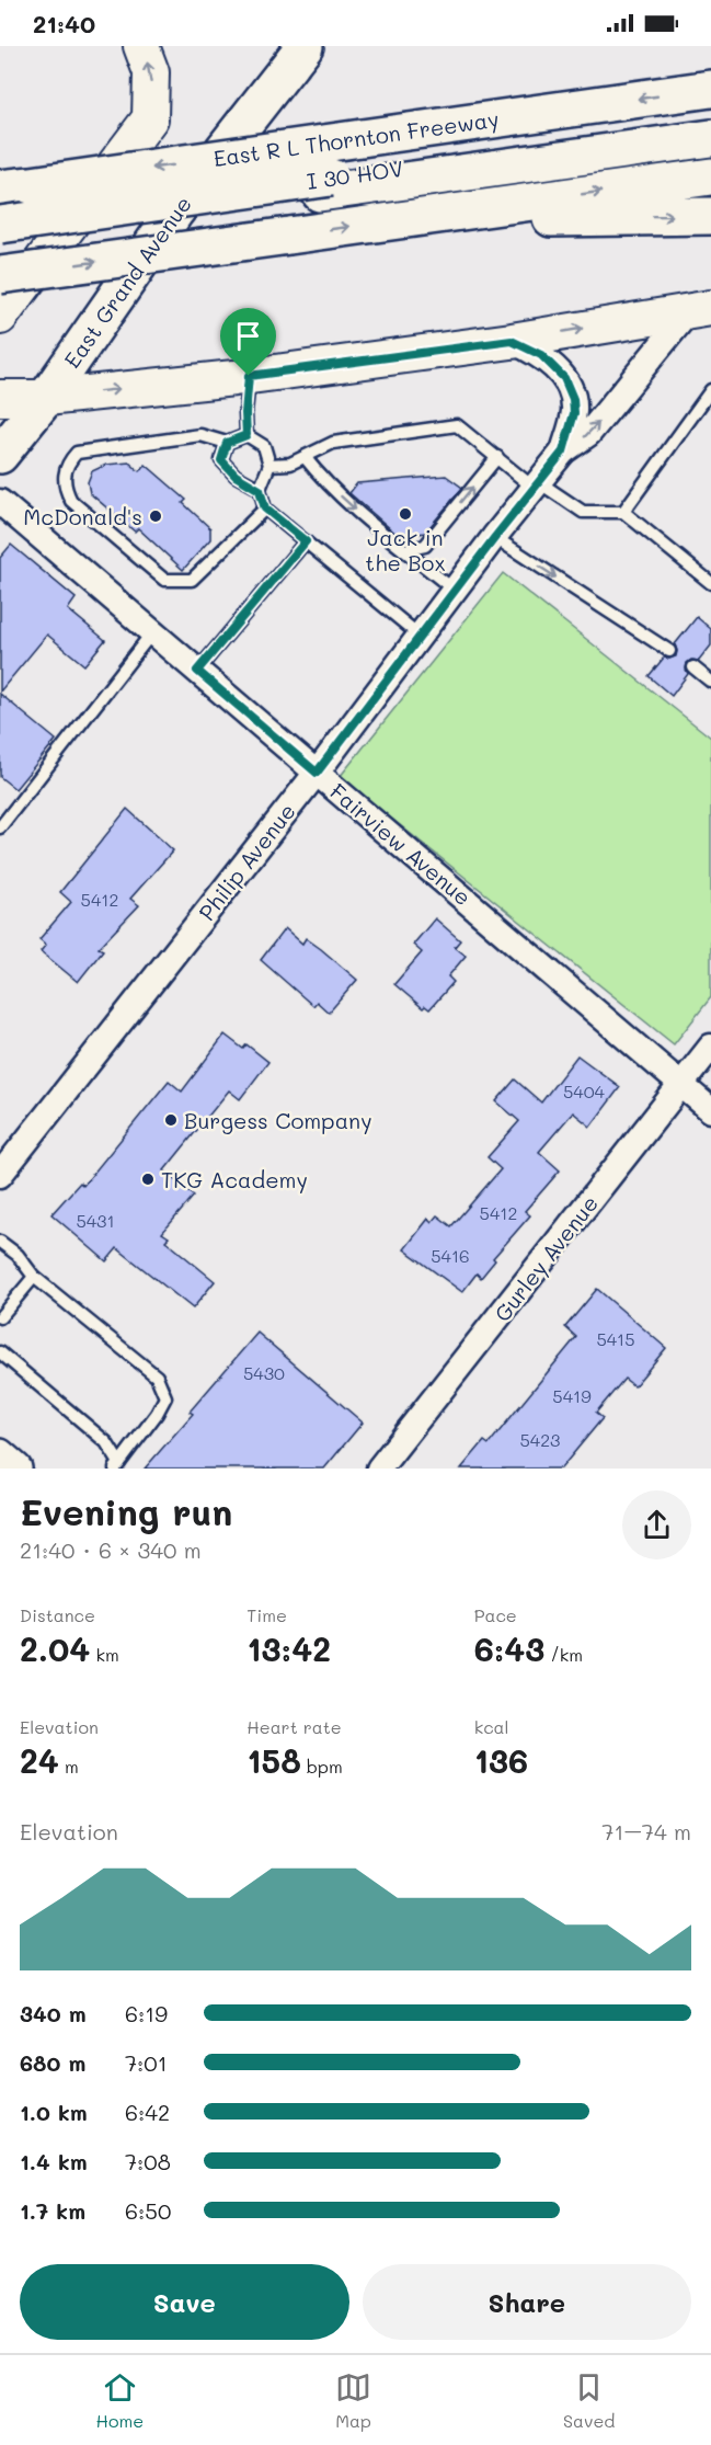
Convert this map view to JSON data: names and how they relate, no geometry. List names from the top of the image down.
{
  "streets": {
    "main road": ["East R L Thornton Freeway", "I 30 HOV", "East Grand Avenue"],
    "street": ["Fairview Avenue", "Philip Avenue", "Gurley Avenue"]
  },
  "crossings": [
    ["Fairview Avenue", "Philip Avenue"],
    ["Fairview Avenue", "Gurley Avenue"]
  ],
  "places": [
    "Jack in the Box",
    "McDonald's",
    "Burgess Company",
    "TKG Academy"
  ],
  "house_numbers": [
    "5412",
    "5404",
    "5412",
    "5431",
    "5416",
    "5415",
    "5430",
    "5419",
    "5423"
  ],
  "page": {
    "status": "21:40",
    "heading": ["Evening run", "21:40 · 6 × 340 m"],
    "stats": [
      ["Distance", "2.04 km"],
      ["Time", "13:42"],
      ["Pace", "6:43 /km"],
      ["Elevation", "24 m"],
      ["Heart rate", "158 bpm"],
      ["kcal", "136"]
    ],
    "chart": ["Elevation", "71–74 m"],
    "list": [
      {
        "name": "340 m",
        "note": "6:19"
      },
      {
        "name": "680 m",
        "note": "7:01"
      },
      {
        "name": "1.0 km",
        "note": "6:42"
      },
      {
        "name": "1.4 km",
        "note": "7:08"
      },
      {
        "name": "1.7 km",
        "note": "6:50"
      }
    ],
    "buttons": ["Save", "Share"],
    "tabs": ["Home", "Map", "Saved"]
  }
}
